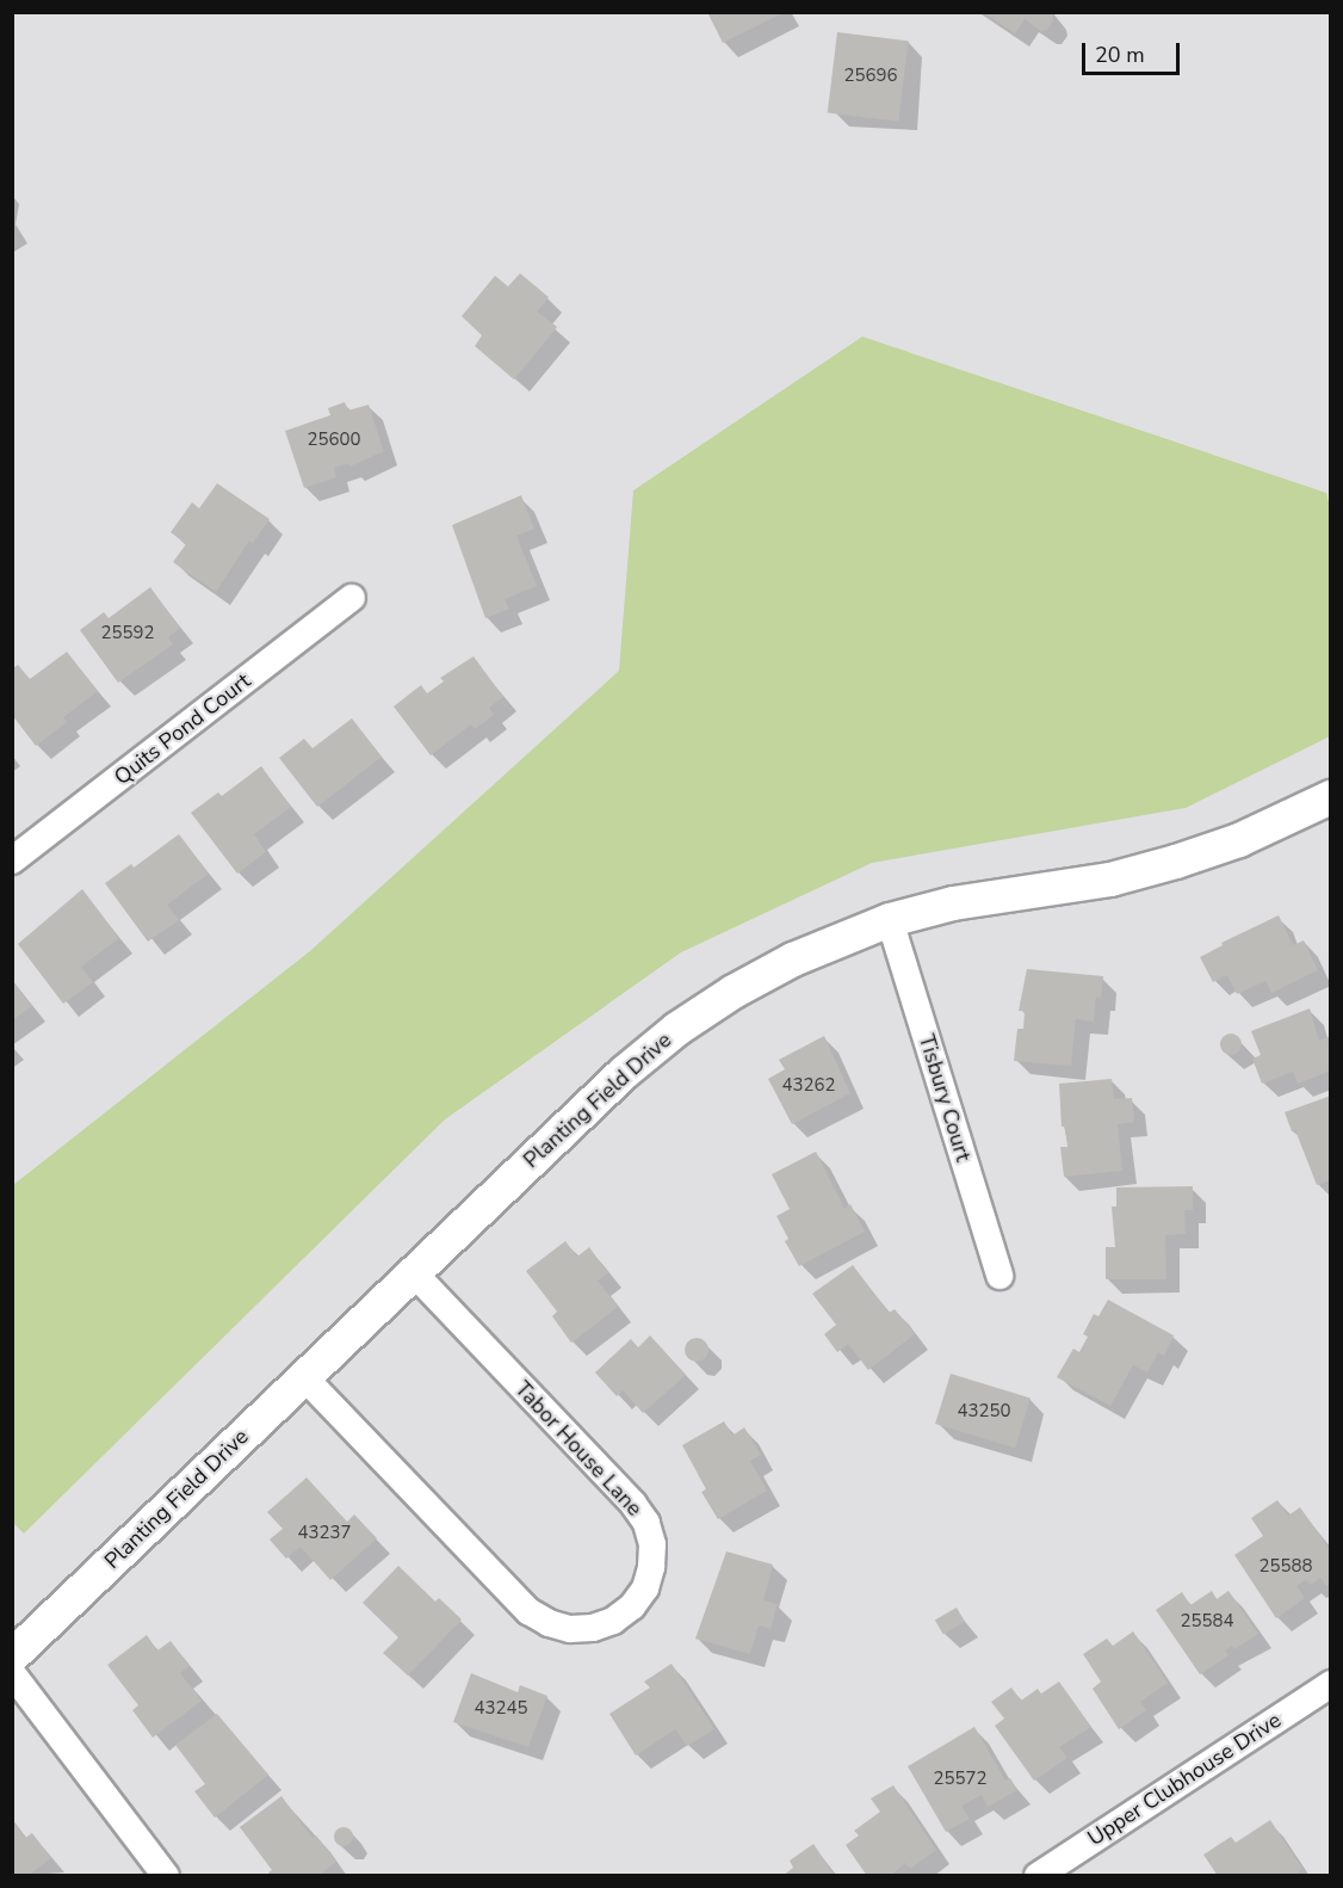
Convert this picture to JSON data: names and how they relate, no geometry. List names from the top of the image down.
{
  "streets": {
    "street": [
      "Quits Pond Court",
      "Tisbury Court",
      "Planting Field Drive",
      "Tabor House Lane",
      "Upper Clubhouse Drive"
    ]
  },
  "crossings": [
    ["Tisbury Court", "Planting Field Drive"],
    ["Planting Field Drive", "Tabor House Lane"]
  ],
  "house_numbers": [
    "25696",
    "25600",
    "25592",
    "43262",
    "43250",
    "43237",
    "25588",
    "25584",
    "43245",
    "25572"
  ],
  "scale_bar": "20 m"
}
